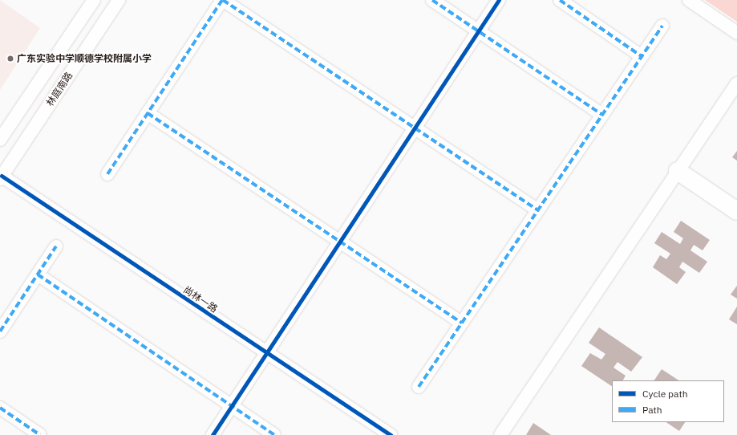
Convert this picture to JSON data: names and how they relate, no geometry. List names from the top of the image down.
{
  "streets": {
    "street": ["林庭南路", "尚林一路"]
  },
  "crossings": [
    ["林庭南路", "尚林一路"]
  ],
  "places": ["广东实验中学顺德学校附属小学"],
  "legend": ["Cycle path", "Path"]
}
